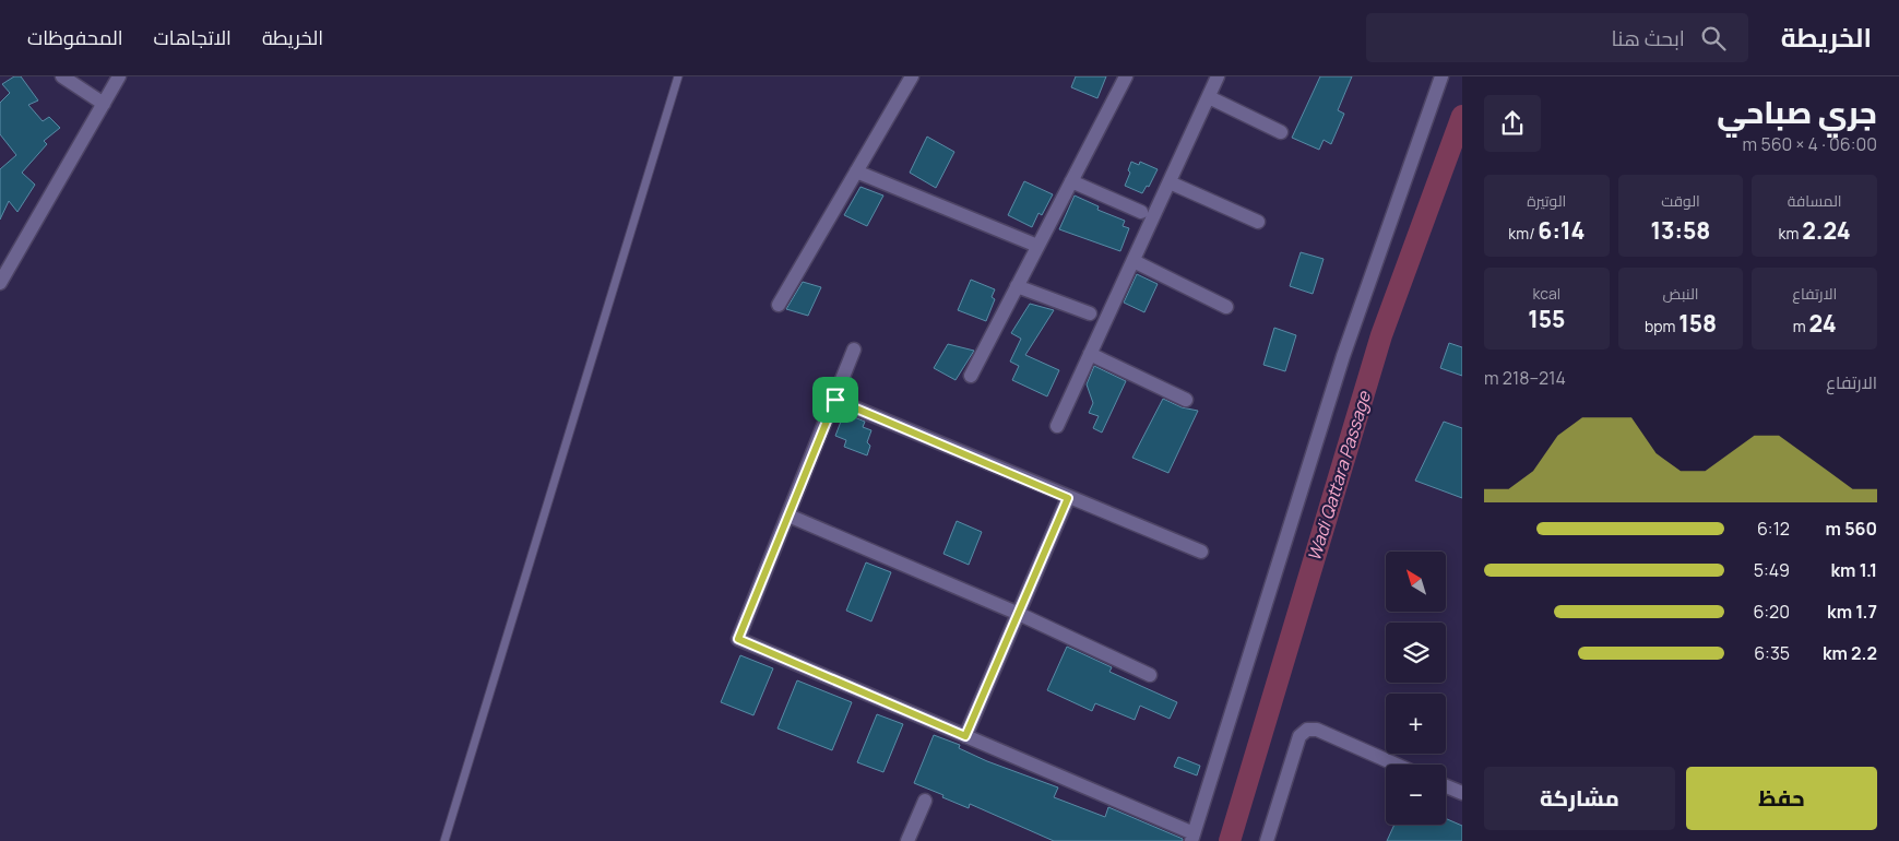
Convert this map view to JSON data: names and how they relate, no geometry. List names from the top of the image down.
{
  "water": ["Wadi Qattara Passage"],
  "north": "top left",
  "page": {
    "header": "الخريطة",
    "search": "ابحث هنا",
    "nav": ["الخريطة", "الاتجاهات", "المحفوظات"],
    "heading": ["جري صباحي", "06:00 · 4 × 560 m"],
    "stats": [
      ["المسافة", "2.24 km"],
      ["الوقت", "13:58"],
      ["الوتيرة", "6:14 /km"],
      ["الارتفاع", "24 m"],
      ["النبض", "158 bpm"],
      ["kcal", "155"]
    ],
    "chart": ["الارتفاع", "214–218 m"],
    "list": [
      {
        "name": "560 m",
        "note": "6:12"
      },
      {
        "name": "1.1 km",
        "note": "5:49"
      },
      {
        "name": "1.7 km",
        "note": "6:20"
      },
      {
        "name": "2.2 km",
        "note": "6:35"
      }
    ],
    "map_buttons": ["+", "−"],
    "buttons": ["حفظ", "مشاركة"]
  }
}
